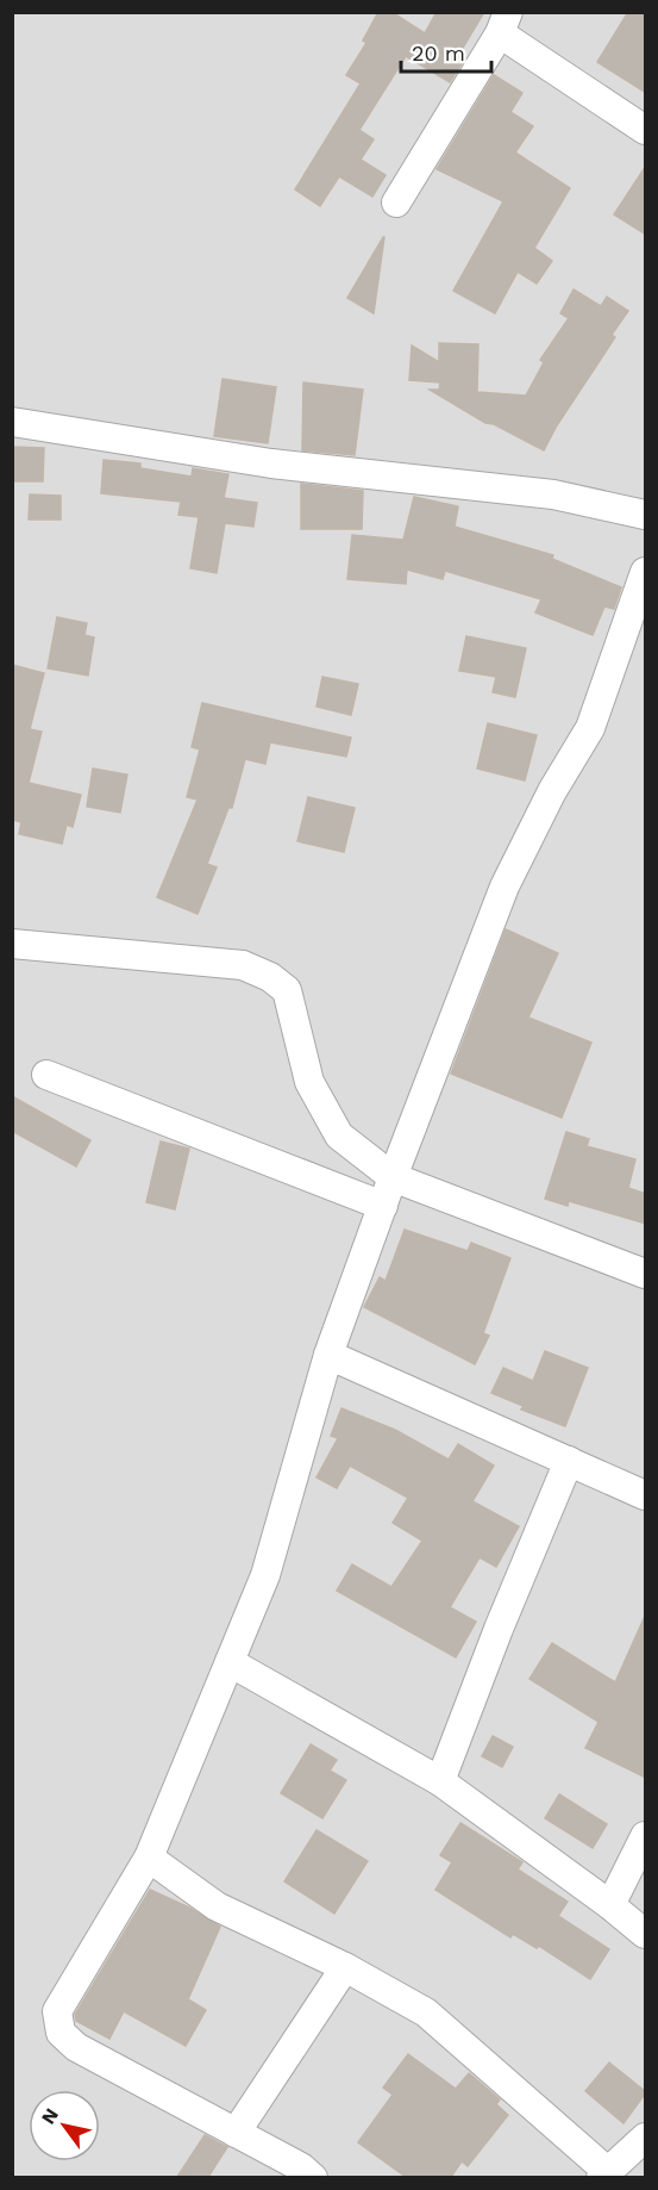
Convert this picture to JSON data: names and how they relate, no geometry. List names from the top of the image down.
{
  "scale_bar": "20 m",
  "north": "top left"
}
